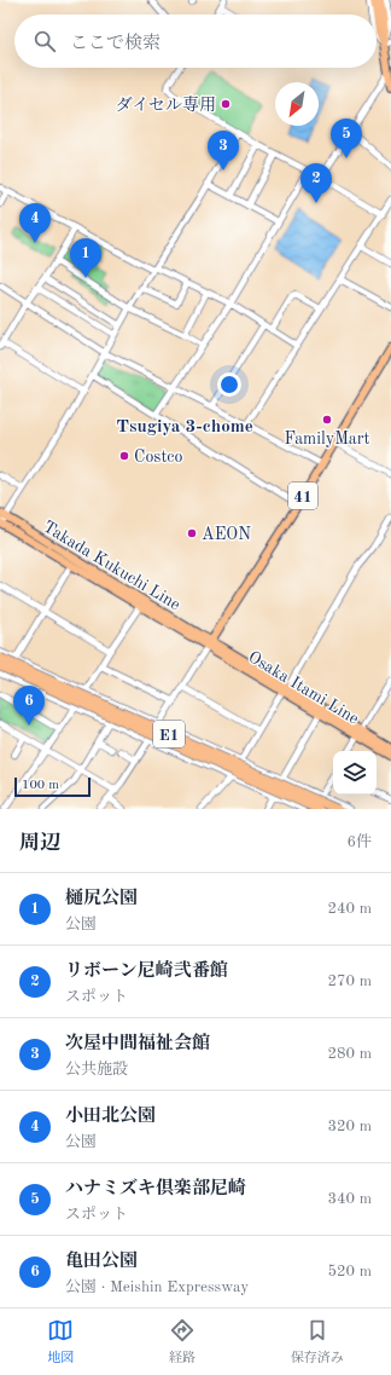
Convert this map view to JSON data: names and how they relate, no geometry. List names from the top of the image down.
{
  "streets": {
    "highway": ["E1"],
    "main road": ["41", "Takada Kukuchi Line", "Osaka Itami Line"]
  },
  "crossings": [
    ["41", "Takada Kukuchi Line"],
    ["41", "Osaka Itami Line"],
    ["Takada Kukuchi Line", "Osaka Itami Line"]
  ],
  "districts": ["Tsugiya 3-chome"],
  "places": [
    "ダイセル専用",
    "FamilyMart",
    "Costco",
    "AEON"
  ],
  "scale_bar": "100 m",
  "north": "bottom left",
  "page": {
    "search": "ここで検索",
    "pins": [
      "5",
      "3",
      "2",
      "4",
      "1",
      "6"
    ],
    "scale": "100 m",
    "heading": ["周辺", "6件"],
    "list": [
      {
        "mark": "1",
        "name": "樋尻公園",
        "note": "公園",
        "value": "240 m"
      },
      {
        "mark": "2",
        "name": "リボーン尼崎弐番館",
        "note": "スポット",
        "value": "270 m"
      },
      {
        "mark": "3",
        "name": "次屋中間福祉会館",
        "note": "公共施設",
        "value": "280 m"
      },
      {
        "mark": "4",
        "name": "小田北公園",
        "note": "公園",
        "value": "320 m"
      },
      {
        "mark": "5",
        "name": "ハナミズキ倶楽部尼崎",
        "note": "スポット",
        "value": "340 m"
      },
      {
        "mark": "6",
        "name": "亀田公園",
        "note": "公園 · Meishin Expressway",
        "value": "520 m"
      }
    ],
    "nav": ["地図", "経路", "保存済み"]
  }
}
